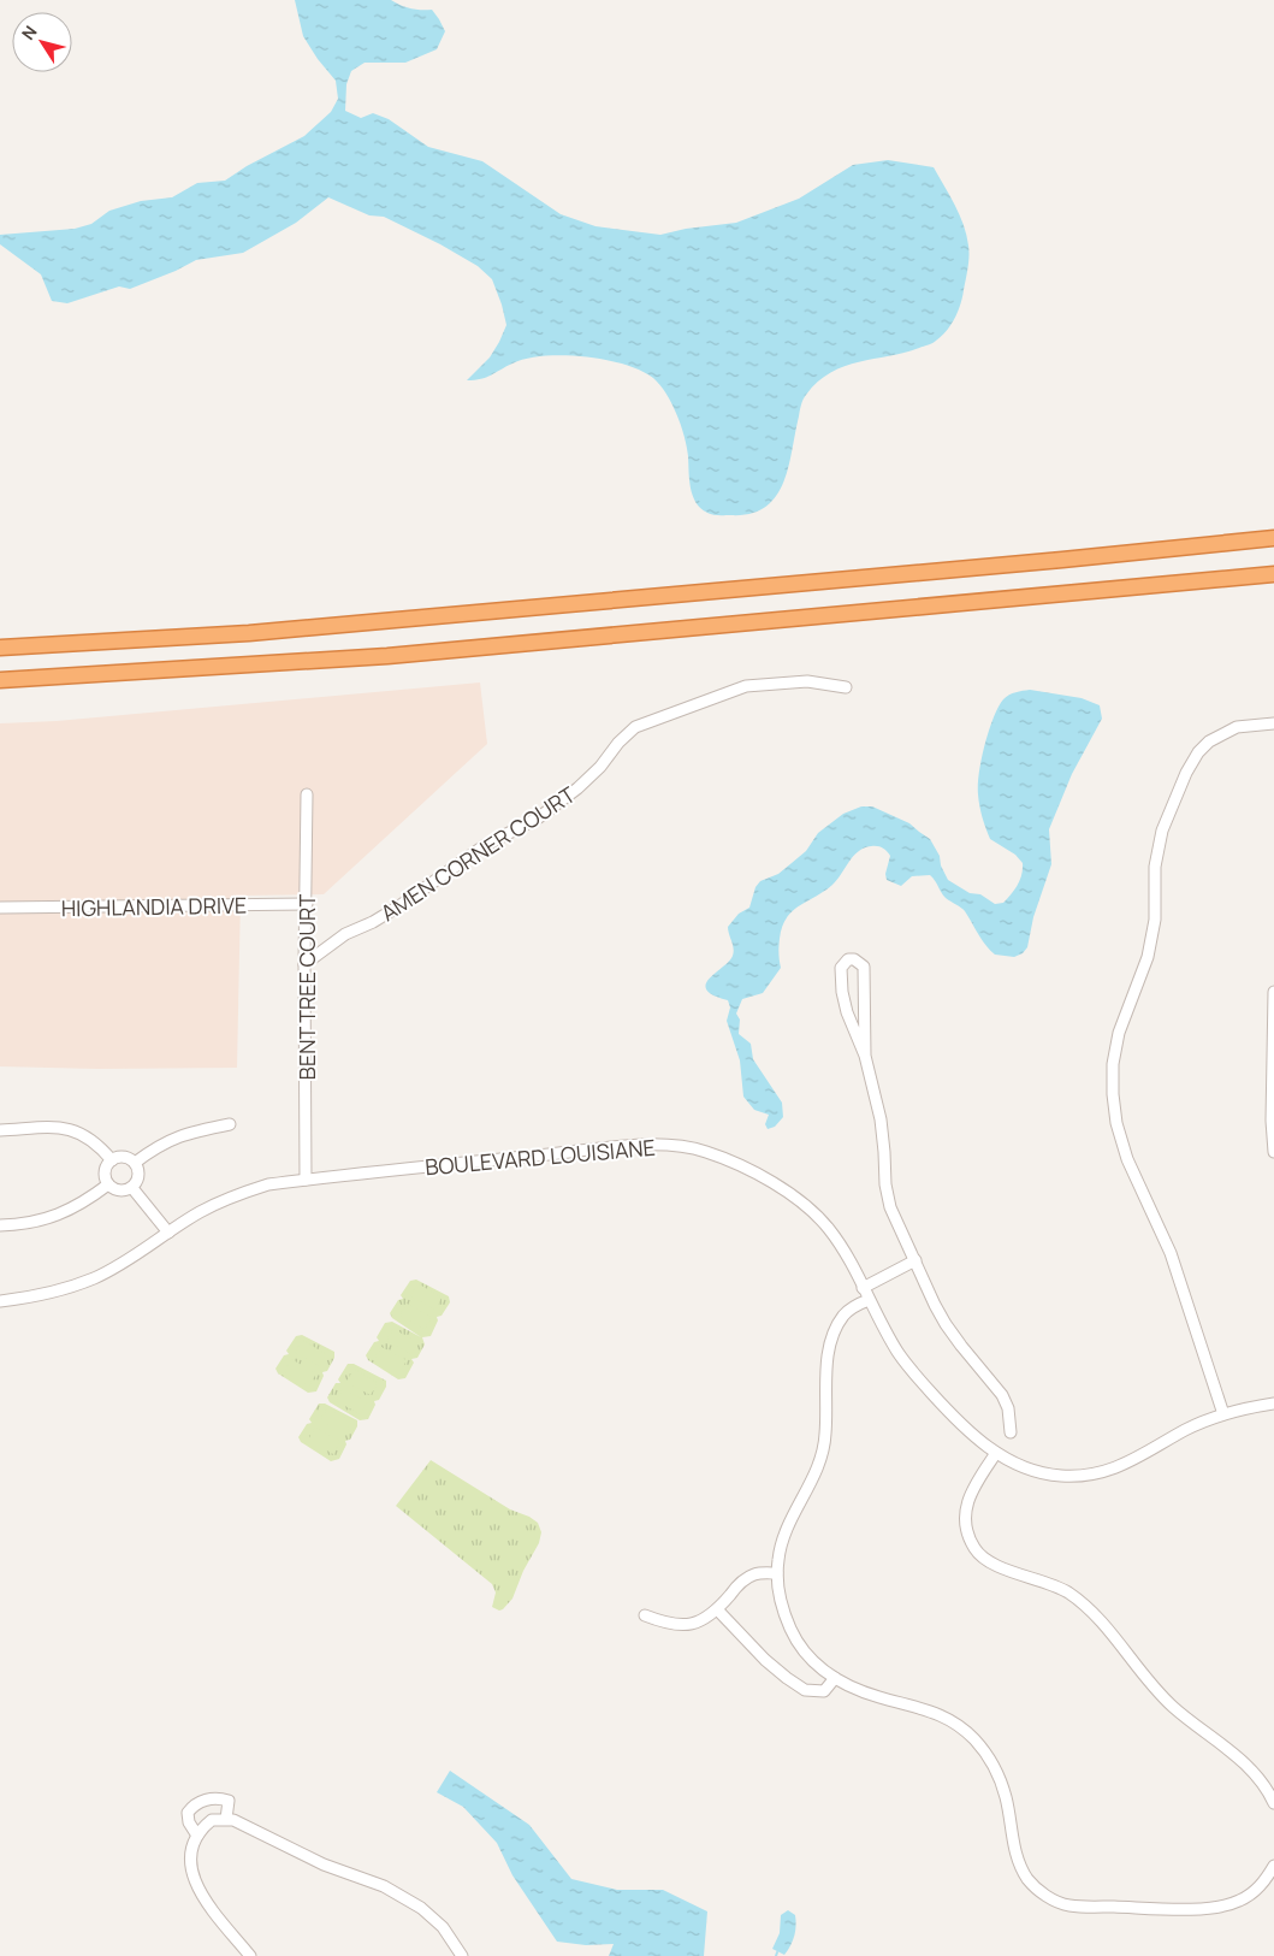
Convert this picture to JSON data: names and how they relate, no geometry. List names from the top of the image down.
{
  "streets": {
    "street": [
      "AMEN CORNER COURT",
      "HIGHLANDIA DRIVE",
      "BENT TREE COURT",
      "BOULEVARD LOUISIANE"
    ]
  },
  "crossings": [
    ["AMEN CORNER COURT", "BENT TREE COURT"],
    ["HIGHLANDIA DRIVE", "BENT TREE COURT"],
    ["BENT TREE COURT", "BOULEVARD LOUISIANE"]
  ],
  "north": "top left"
}
